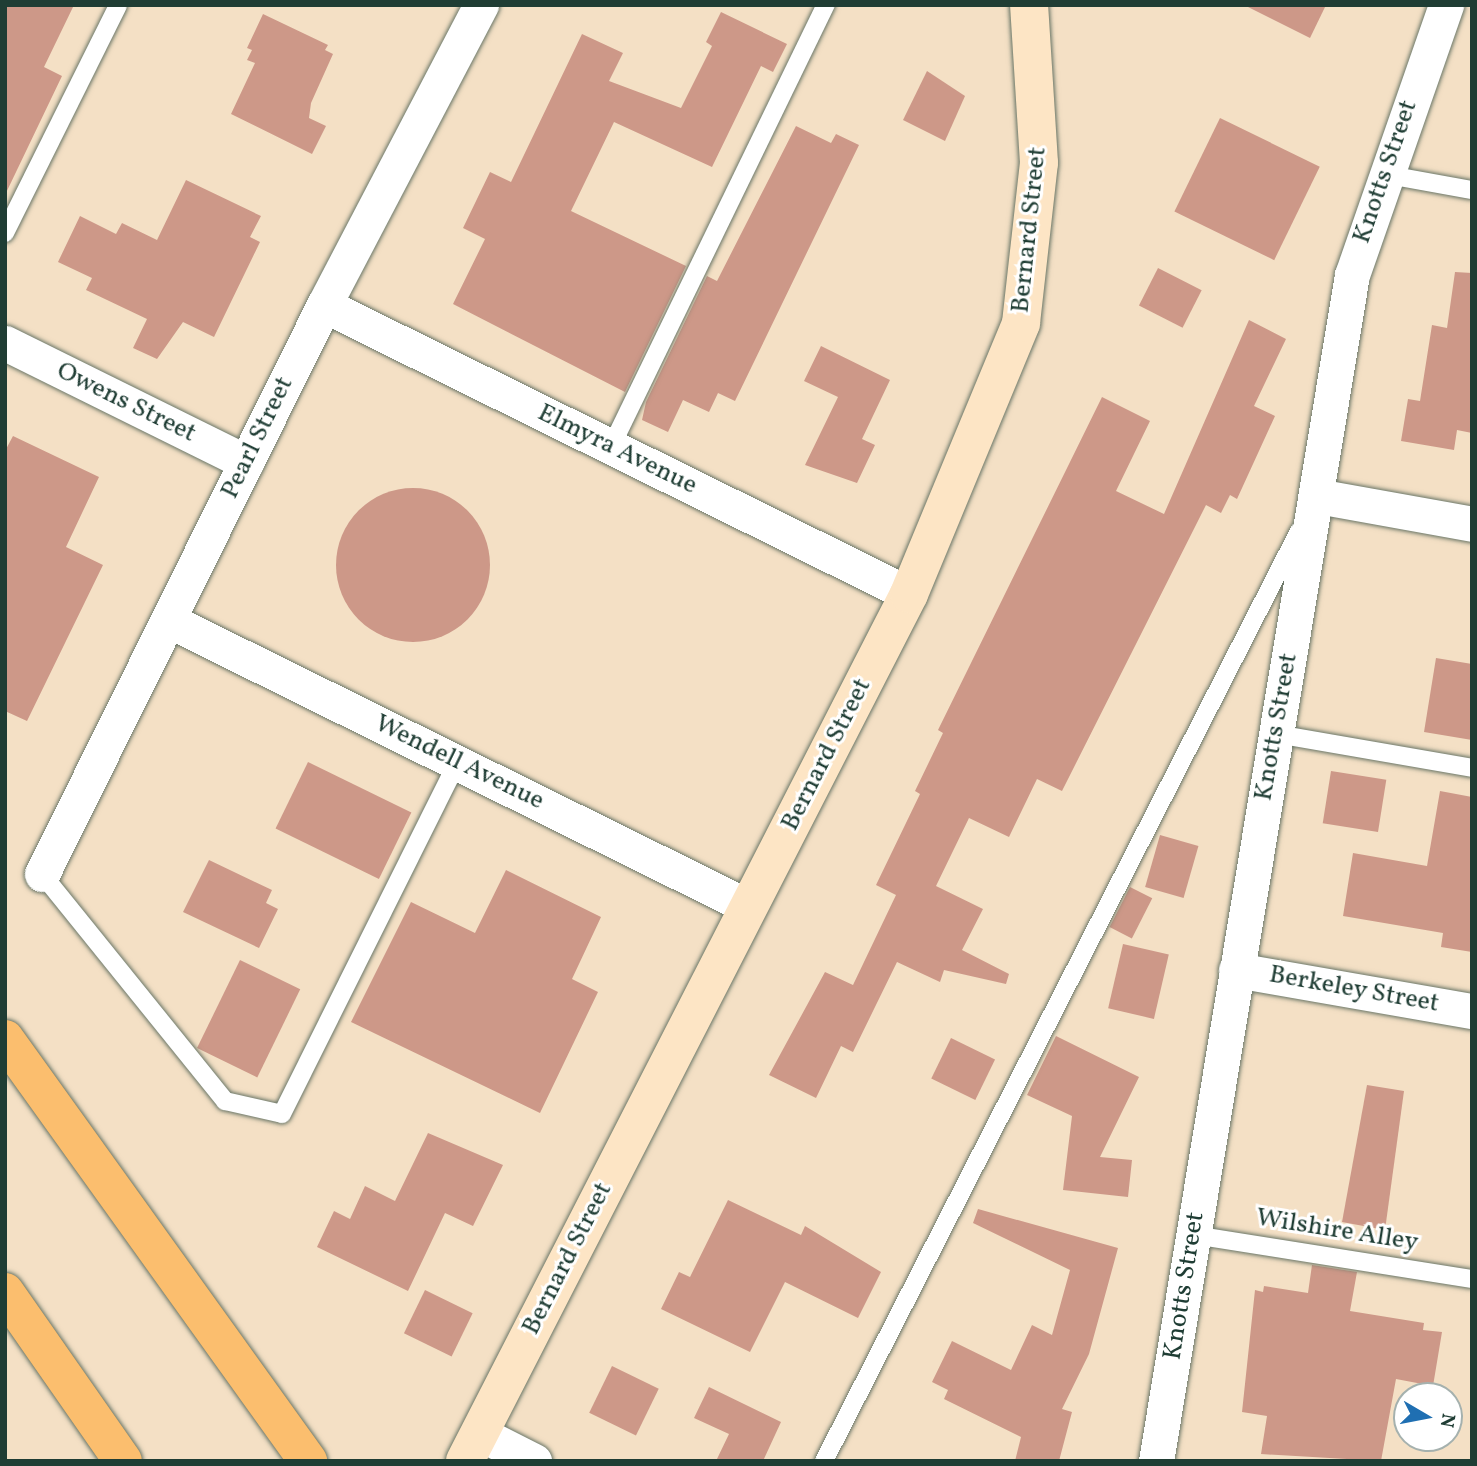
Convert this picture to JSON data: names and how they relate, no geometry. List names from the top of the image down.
{
  "streets": {
    "street": [
      "Knotts Street",
      "Bernard Street",
      "Owens Street",
      "Pearl Street",
      "Elmyra Avenue",
      "Wendell Avenue",
      "Berkeley Street"
    ],
    "lane": ["Wilshire Alley"]
  },
  "crossings": [
    ["Knotts Street", "Berkeley Street"],
    ["Knotts Street", "Wilshire Alley"],
    ["Bernard Street", "Elmyra Avenue"],
    ["Bernard Street", "Wendell Avenue"],
    ["Owens Street", "Pearl Street"],
    ["Pearl Street", "Elmyra Avenue"],
    ["Pearl Street", "Wendell Avenue"]
  ],
  "north": "right"
}
